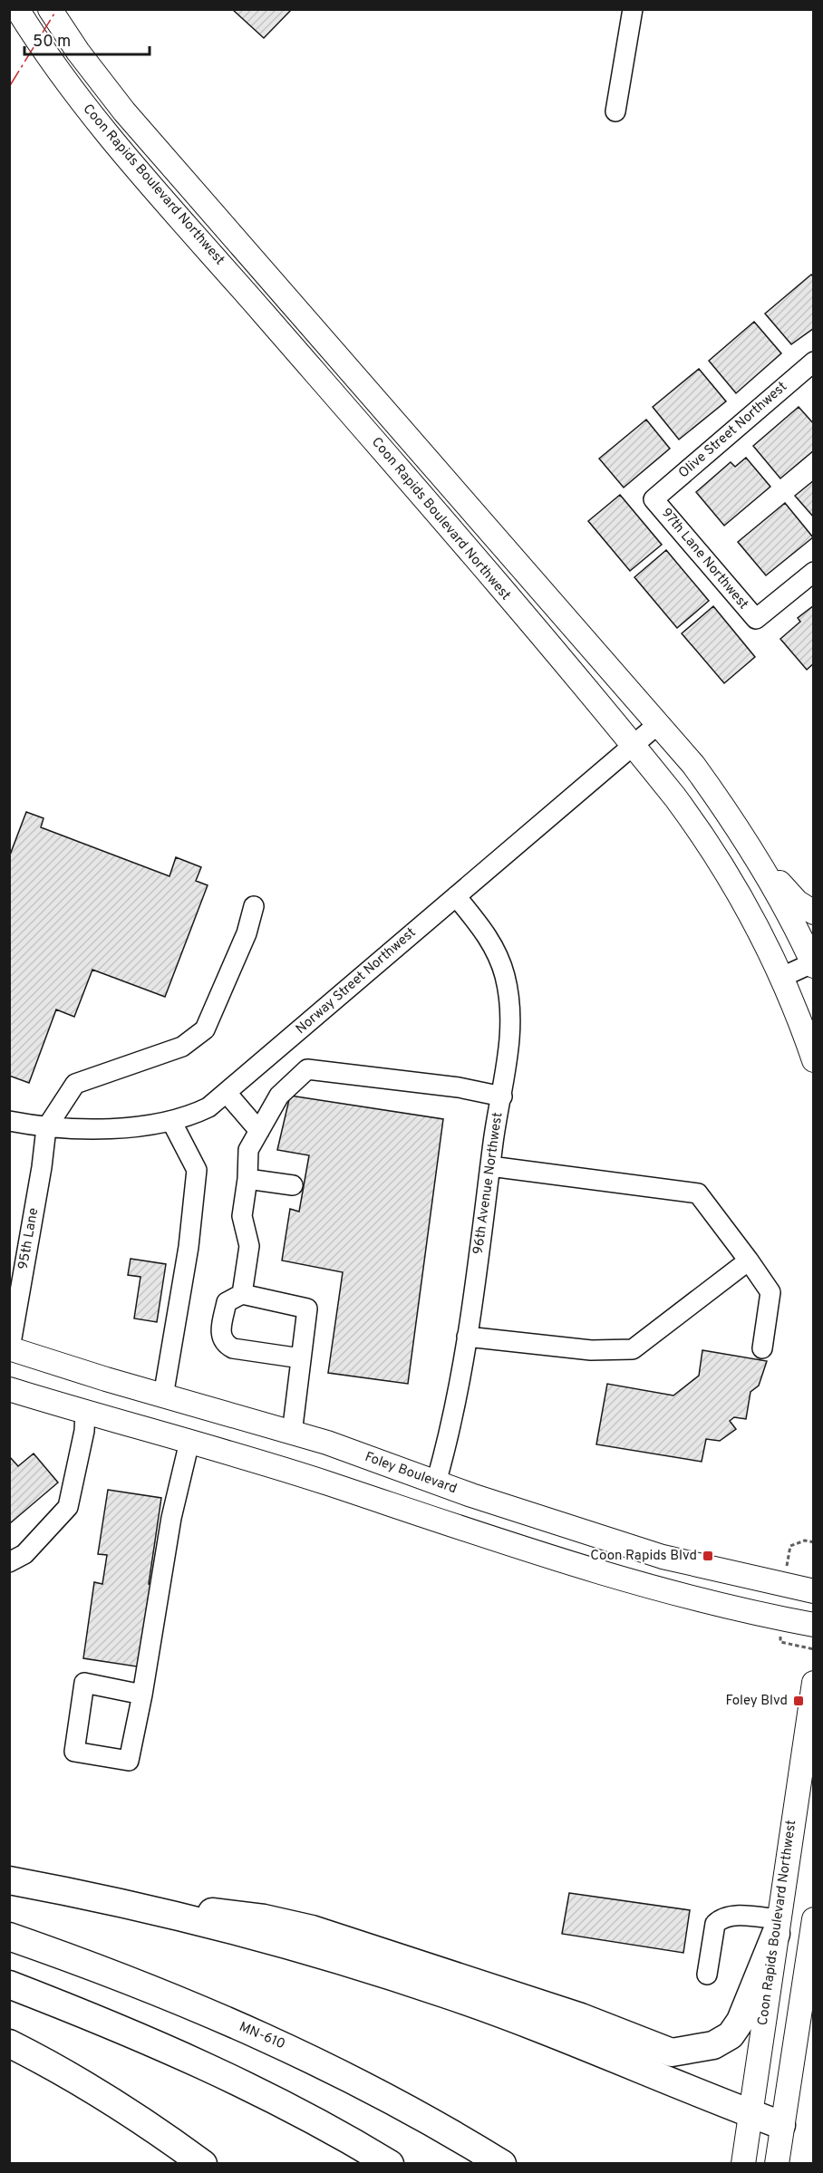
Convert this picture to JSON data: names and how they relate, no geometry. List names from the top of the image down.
{
  "streets": {
    "highway": ["MN-610"],
    "main road": ["Coon Rapids Boulevard Northwest", "Foley Boulevard"],
    "street": [
      "Olive Street Northwest",
      "97th Lane Northwest",
      "Norway Street Northwest",
      "96th Avenue Northwest",
      "95th Lane"
    ]
  },
  "crossings": [
    ["Coon Rapids Boulevard Northwest", "Norway Street Northwest"],
    ["Olive Street Northwest", "97th Lane Northwest"],
    ["Norway Street Northwest", "96th Avenue Northwest"],
    ["Norway Street Northwest", "95th Lane"],
    ["96th Avenue Northwest", "Foley Boulevard"],
    ["95th Lane", "Foley Boulevard"]
  ],
  "places": {
    "transit": ["Coon Rapids Blvd", "Foley Blvd"]
  },
  "scale_bar": "50 m"
}
